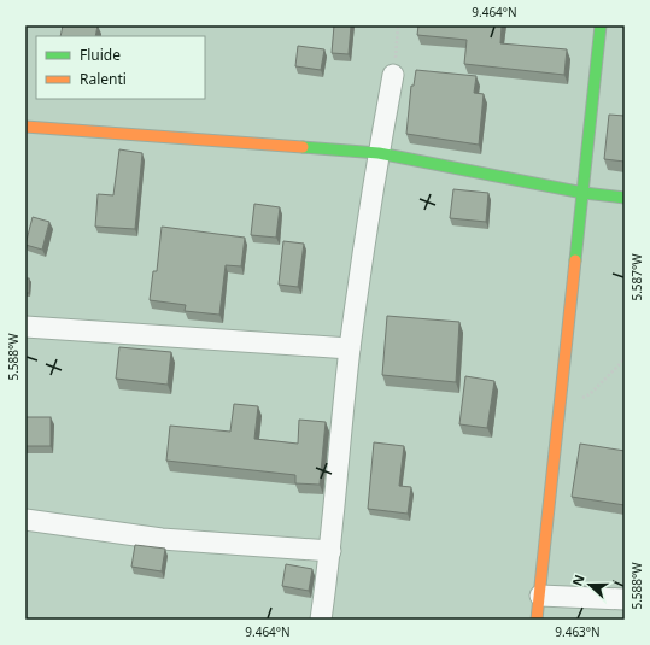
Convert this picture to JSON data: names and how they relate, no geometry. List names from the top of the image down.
{
  "legend": ["Fluide", "Ralenti"],
  "north": "left",
  "coordinates": [
    "9.464°N",
    "5.587°W",
    "5.588°W",
    "9.463°N"
  ]
}
